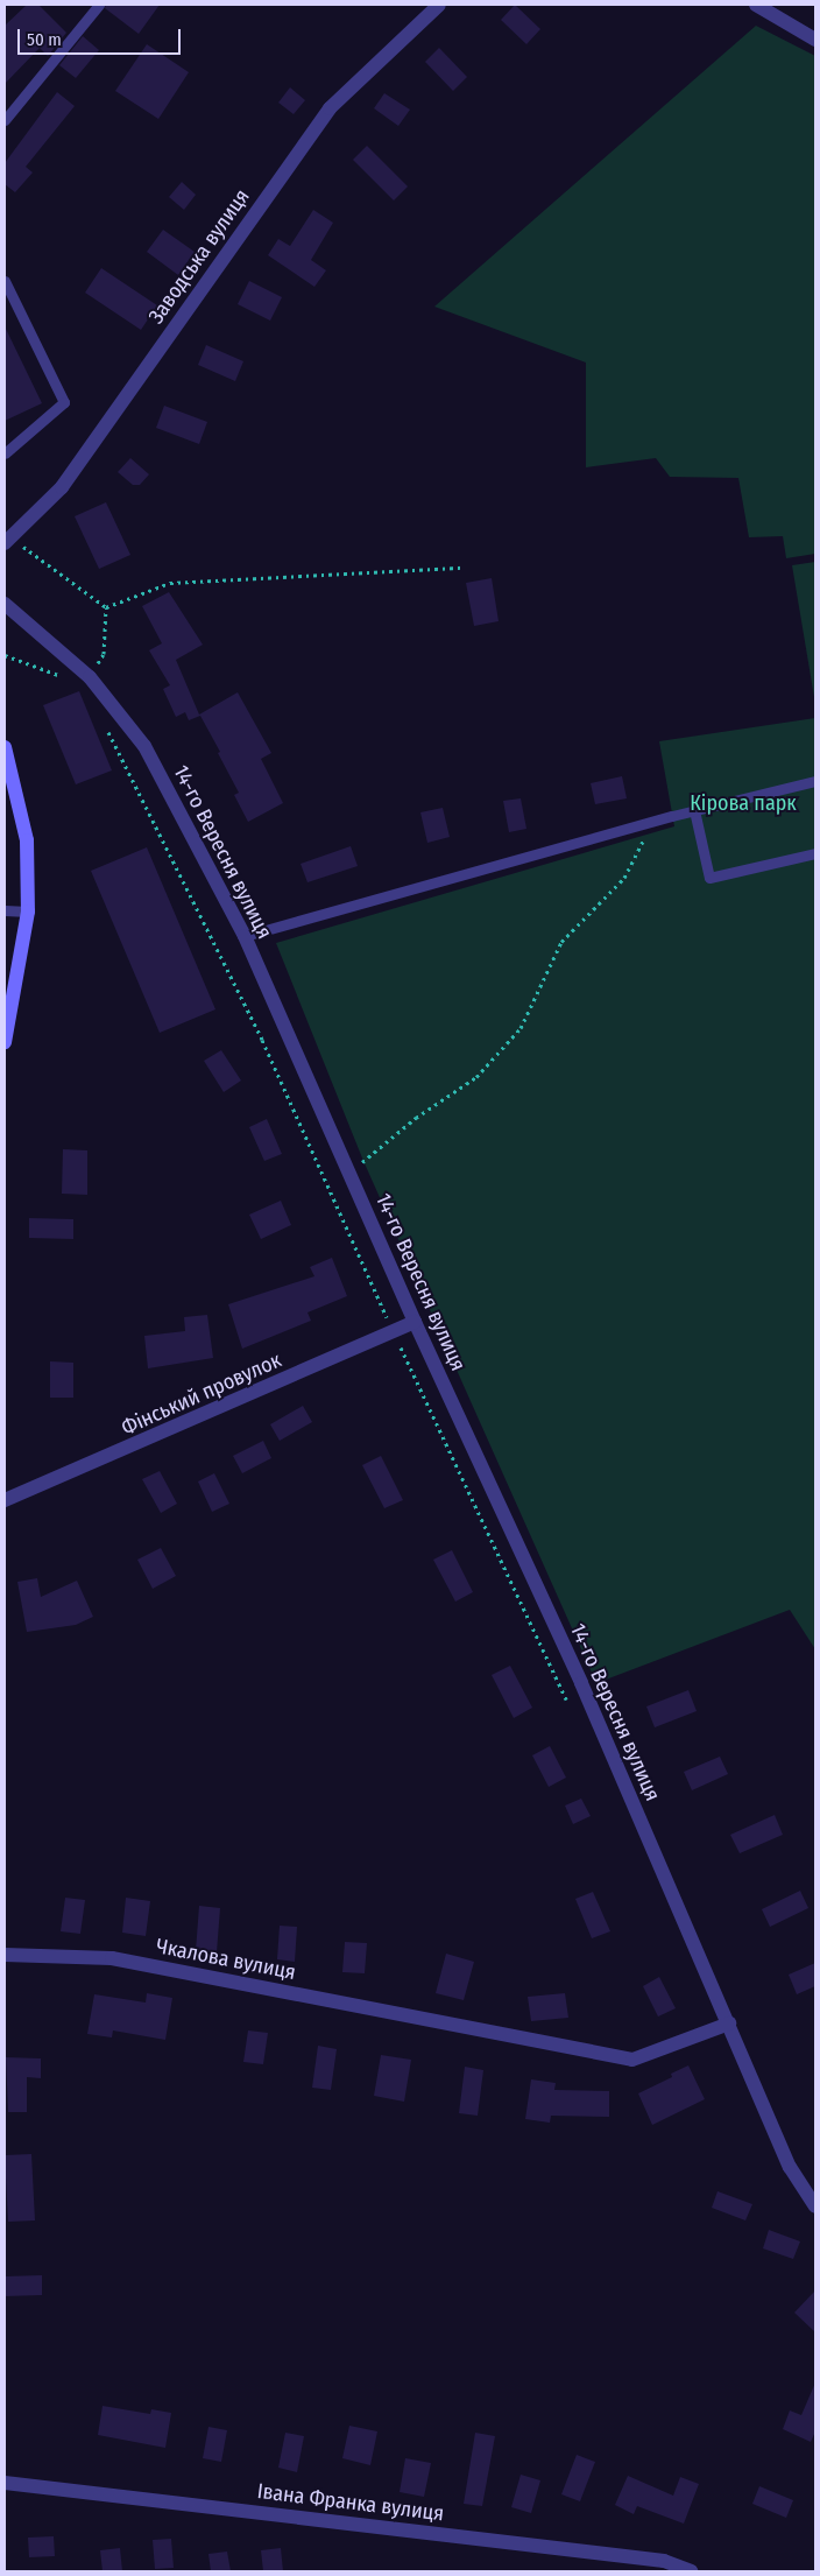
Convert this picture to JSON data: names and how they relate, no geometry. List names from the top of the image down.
{
  "streets": {
    "street": [
      "Заводська вулиця",
      "14-го Вересня вулиця",
      "Фінський провулок",
      "Чкалова вулиця",
      "Івана Франка вулиця"
    ]
  },
  "crossings": [
    ["14-го Вересня вулиця", "Фінський провулок"],
    ["14-го Вересня вулиця", "Чкалова вулиця"]
  ],
  "parks": ["Кірова парк"],
  "scale_bar": "50 m"
}
